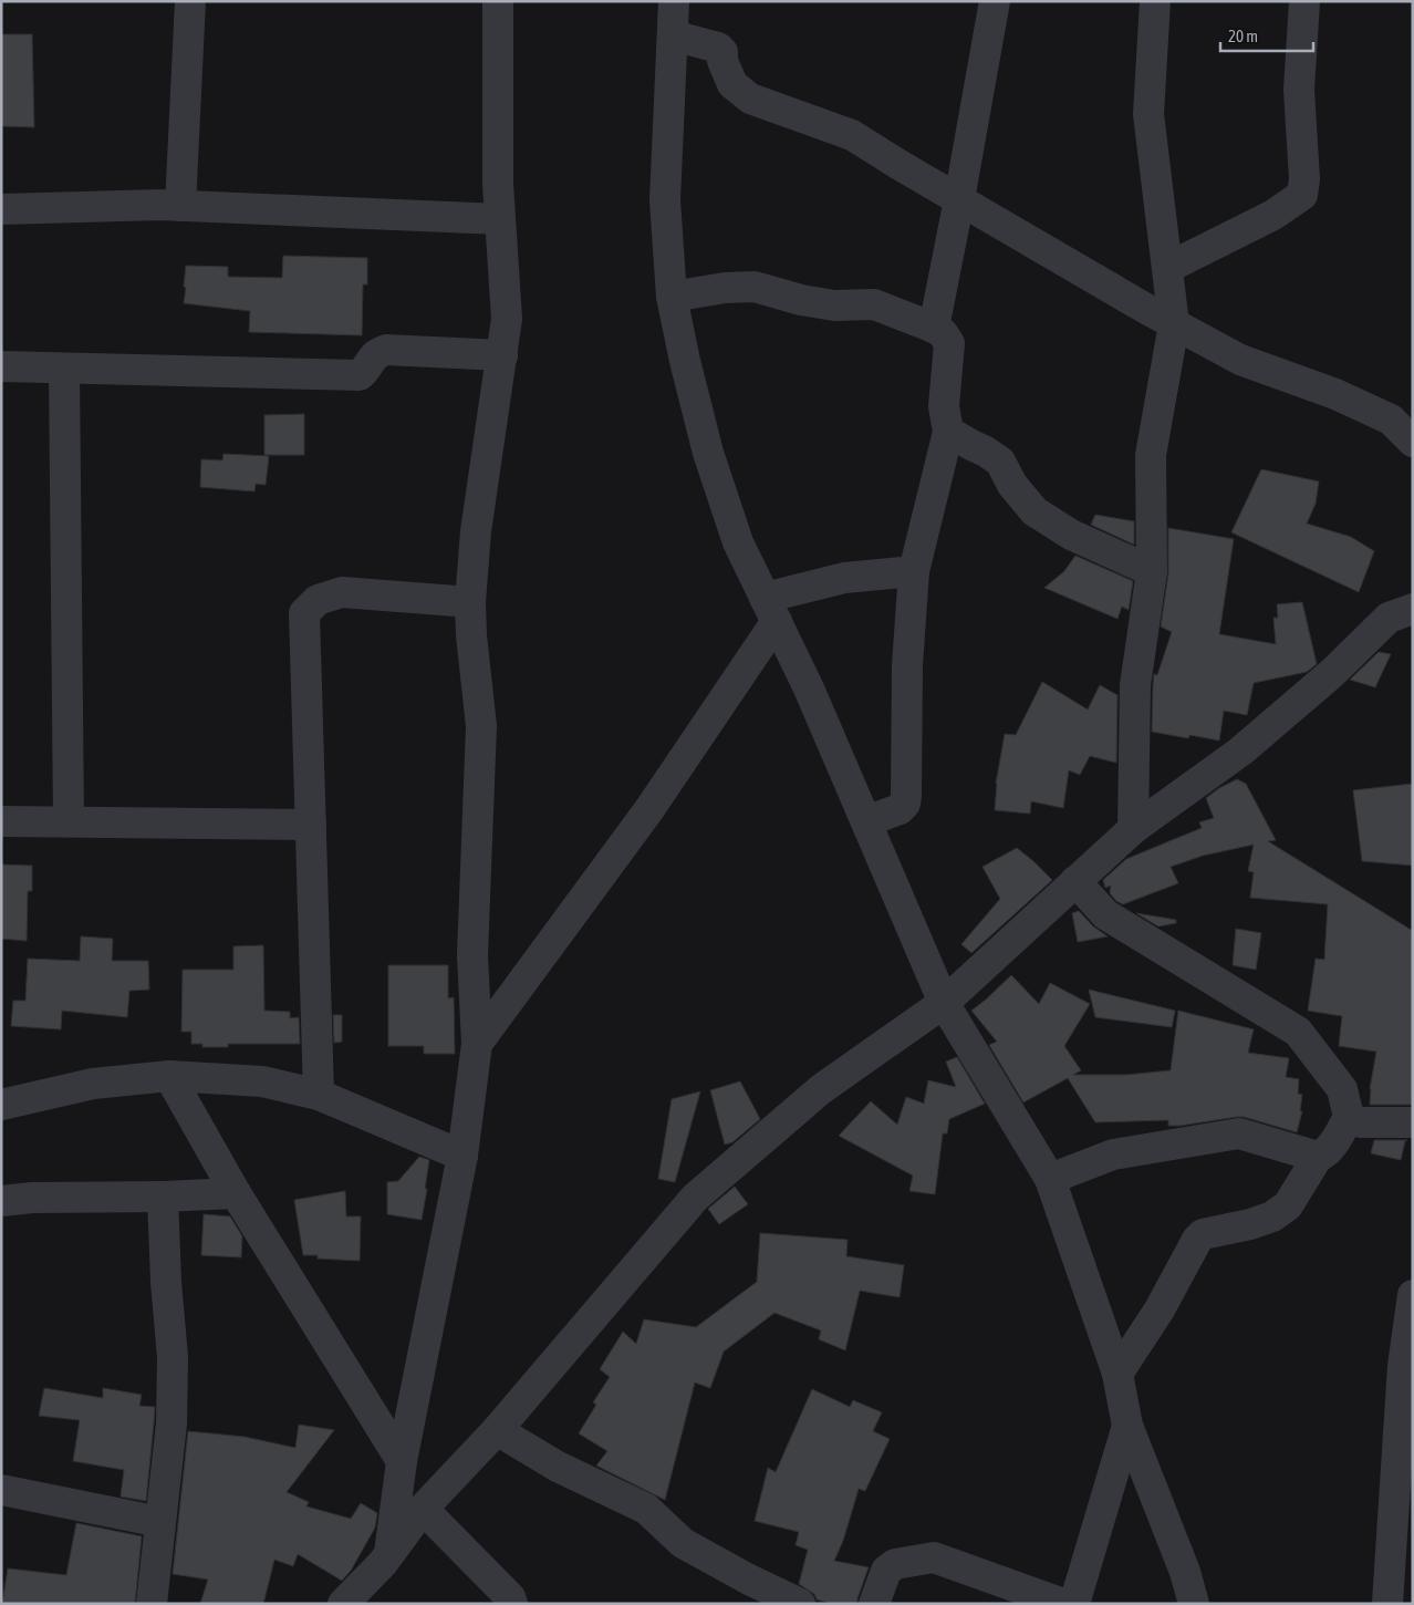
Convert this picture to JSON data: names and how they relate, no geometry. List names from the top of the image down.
{
  "scale_bar": "20 m"
}
